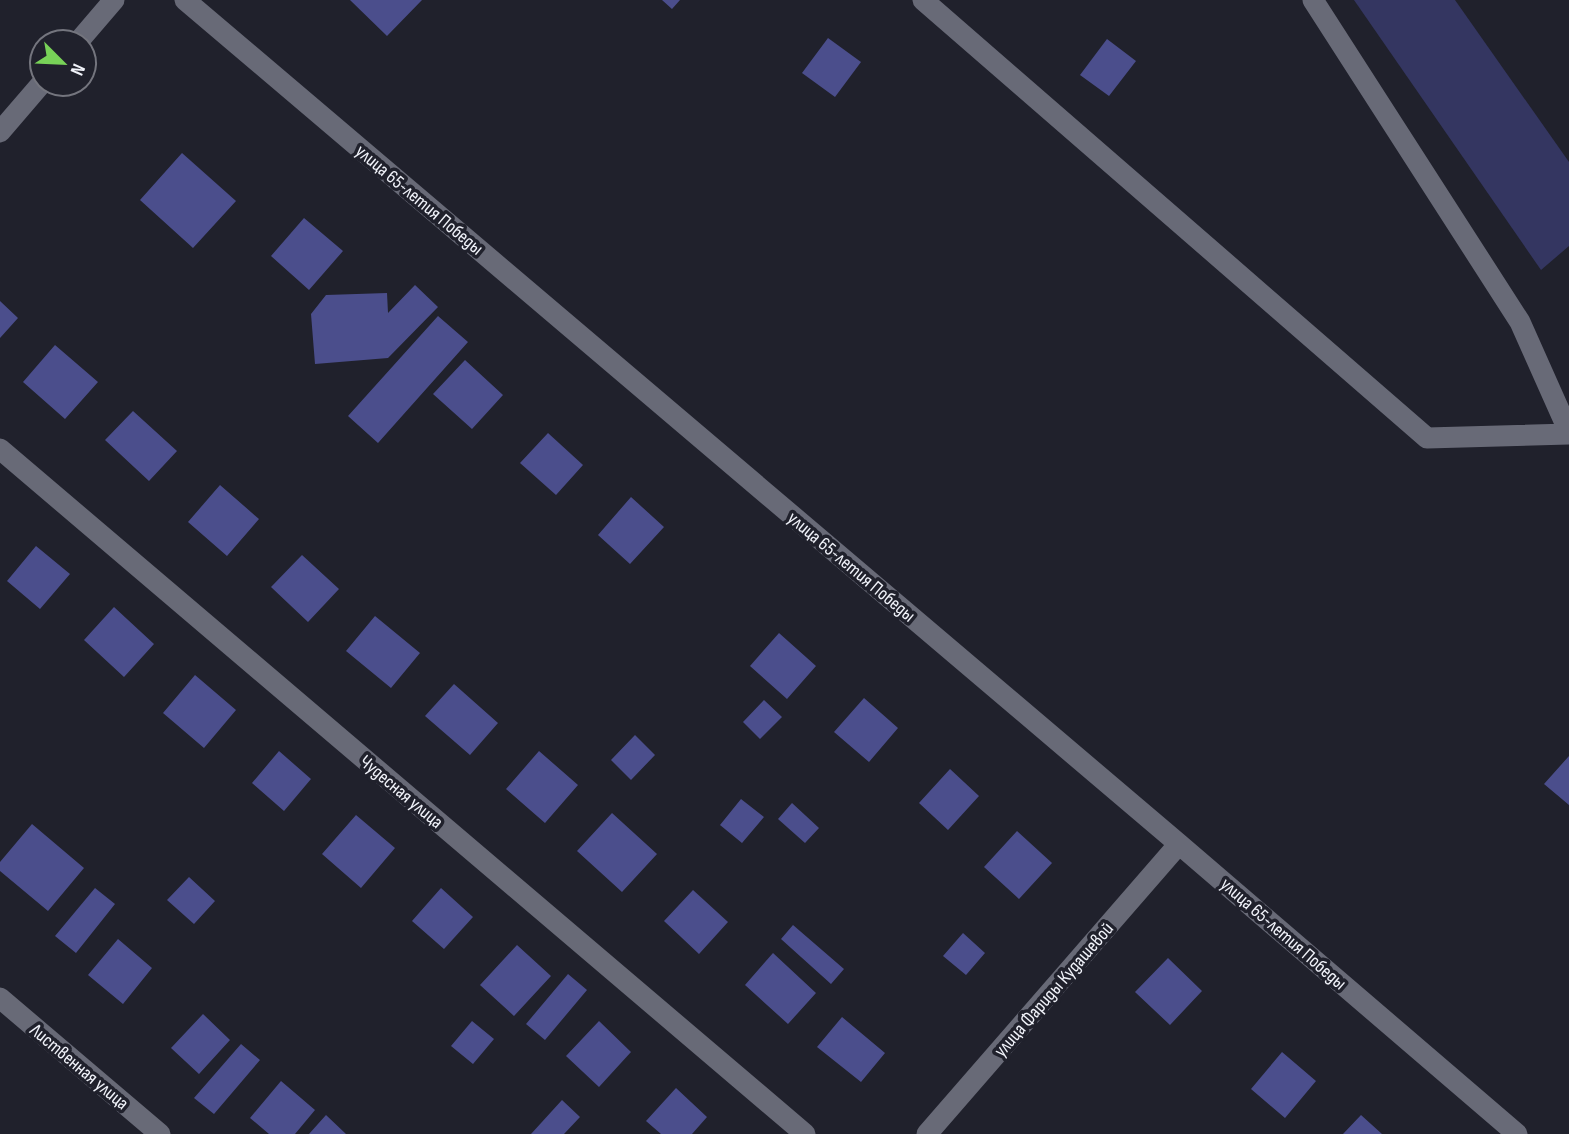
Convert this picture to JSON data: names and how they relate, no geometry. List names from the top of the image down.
{
  "streets": {
    "street": [
      "улица 65-летия Победы",
      "Чудесная улица",
      "улица Фариды Кудашевой",
      "Лиственная улица"
    ]
  },
  "crossings": [
    ["улица 65-летия Победы", "улица Фариды Кудашевой"]
  ],
  "north": "bottom right"
}
